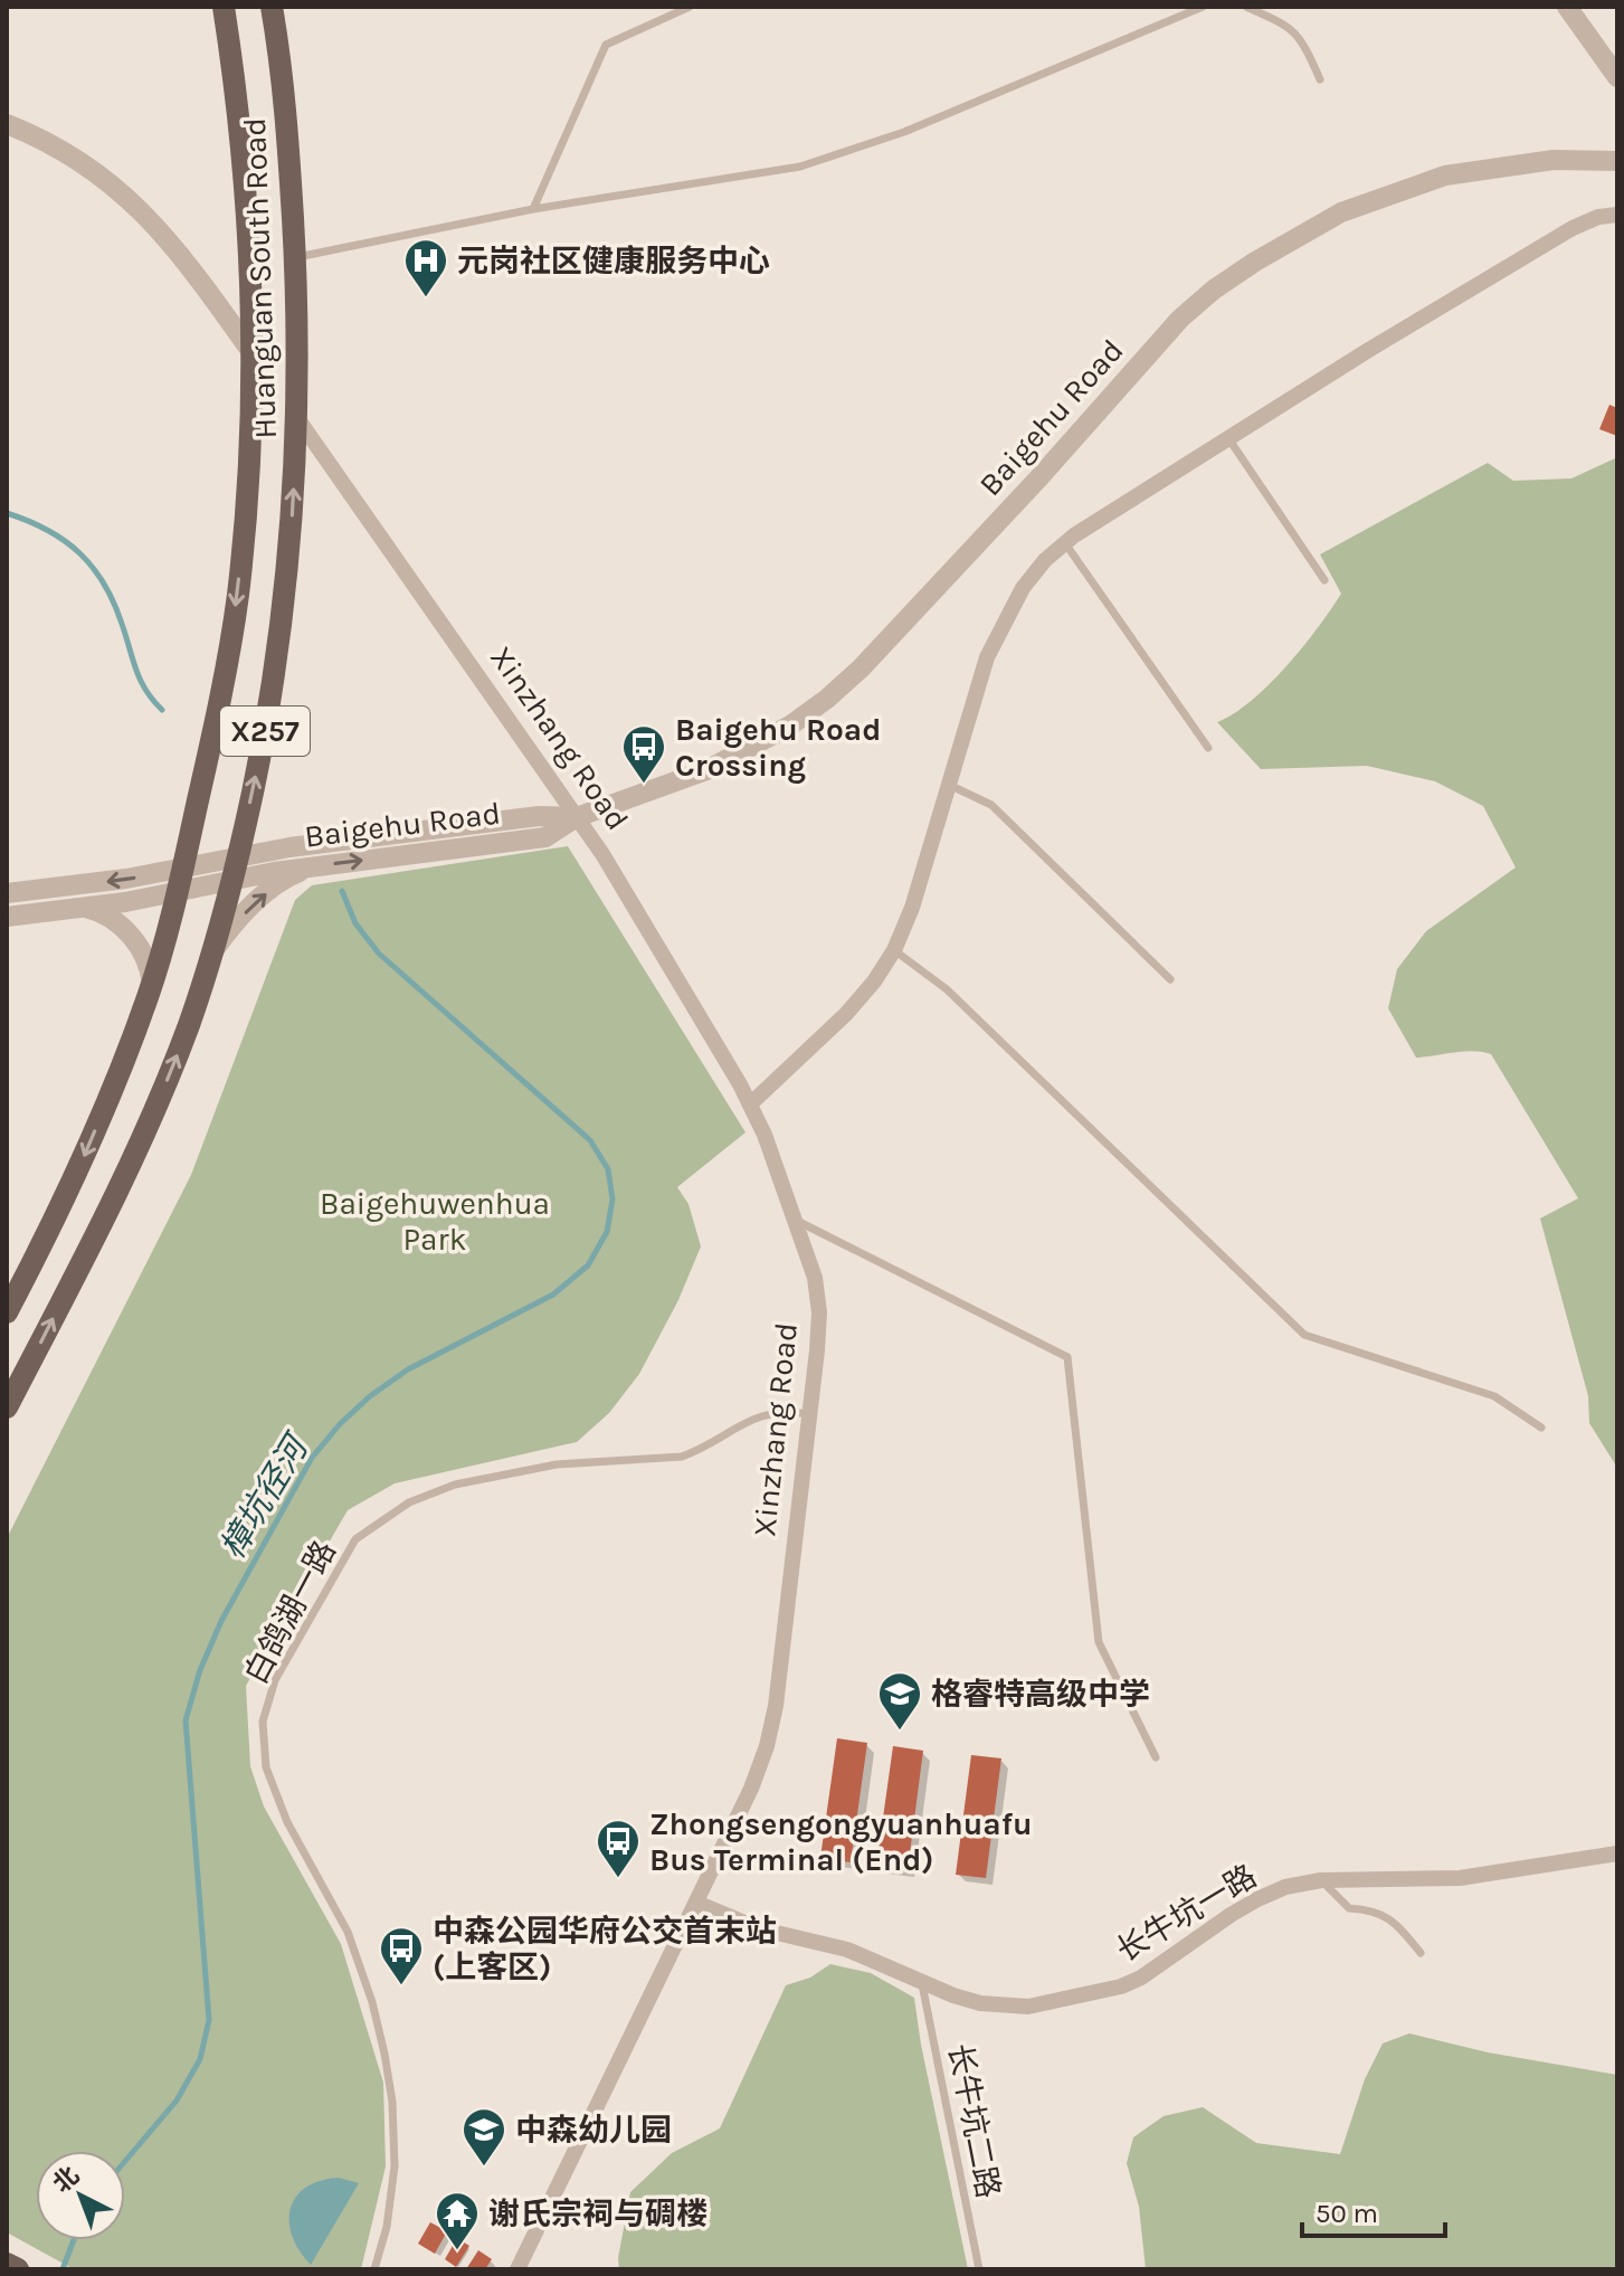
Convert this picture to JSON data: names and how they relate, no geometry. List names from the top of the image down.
{
  "streets": {
    "main road": ["Huanguan South Road", "X257"],
    "street": ["Baigehu Road", "Xinzhang Road", "长牛坑一路"],
    "lane": ["白鸽湖一路", "长牛坑二路"]
  },
  "crossings": [
    ["Huanguan South Road", "Baigehu Road"],
    ["Huanguan South Road", "Xinzhang Road"],
    ["Baigehu Road", "Xinzhang Road"],
    ["Xinzhang Road", "白鸽湖一路"],
    ["Xinzhang Road", "长牛坑一路"],
    ["长牛坑一路", "长牛坑二路"]
  ],
  "water": ["樟坑径河"],
  "parks": ["Baigehuwenhua Park"],
  "places": {
    "hospital": ["元岗社区健康服务中心"],
    "bus stop": ["Baigehu Road Crossing", "Zhongsengongyuanhuafu Bus Terminal (End)", "中森公园华府公交首末站 (上客区)"],
    "school or university": ["格睿特高级中学", "中森幼儿园"],
    "temple": ["谢氏宗祠与碉楼"]
  },
  "scale_bar": "50 m",
  "north": "top left"
}
